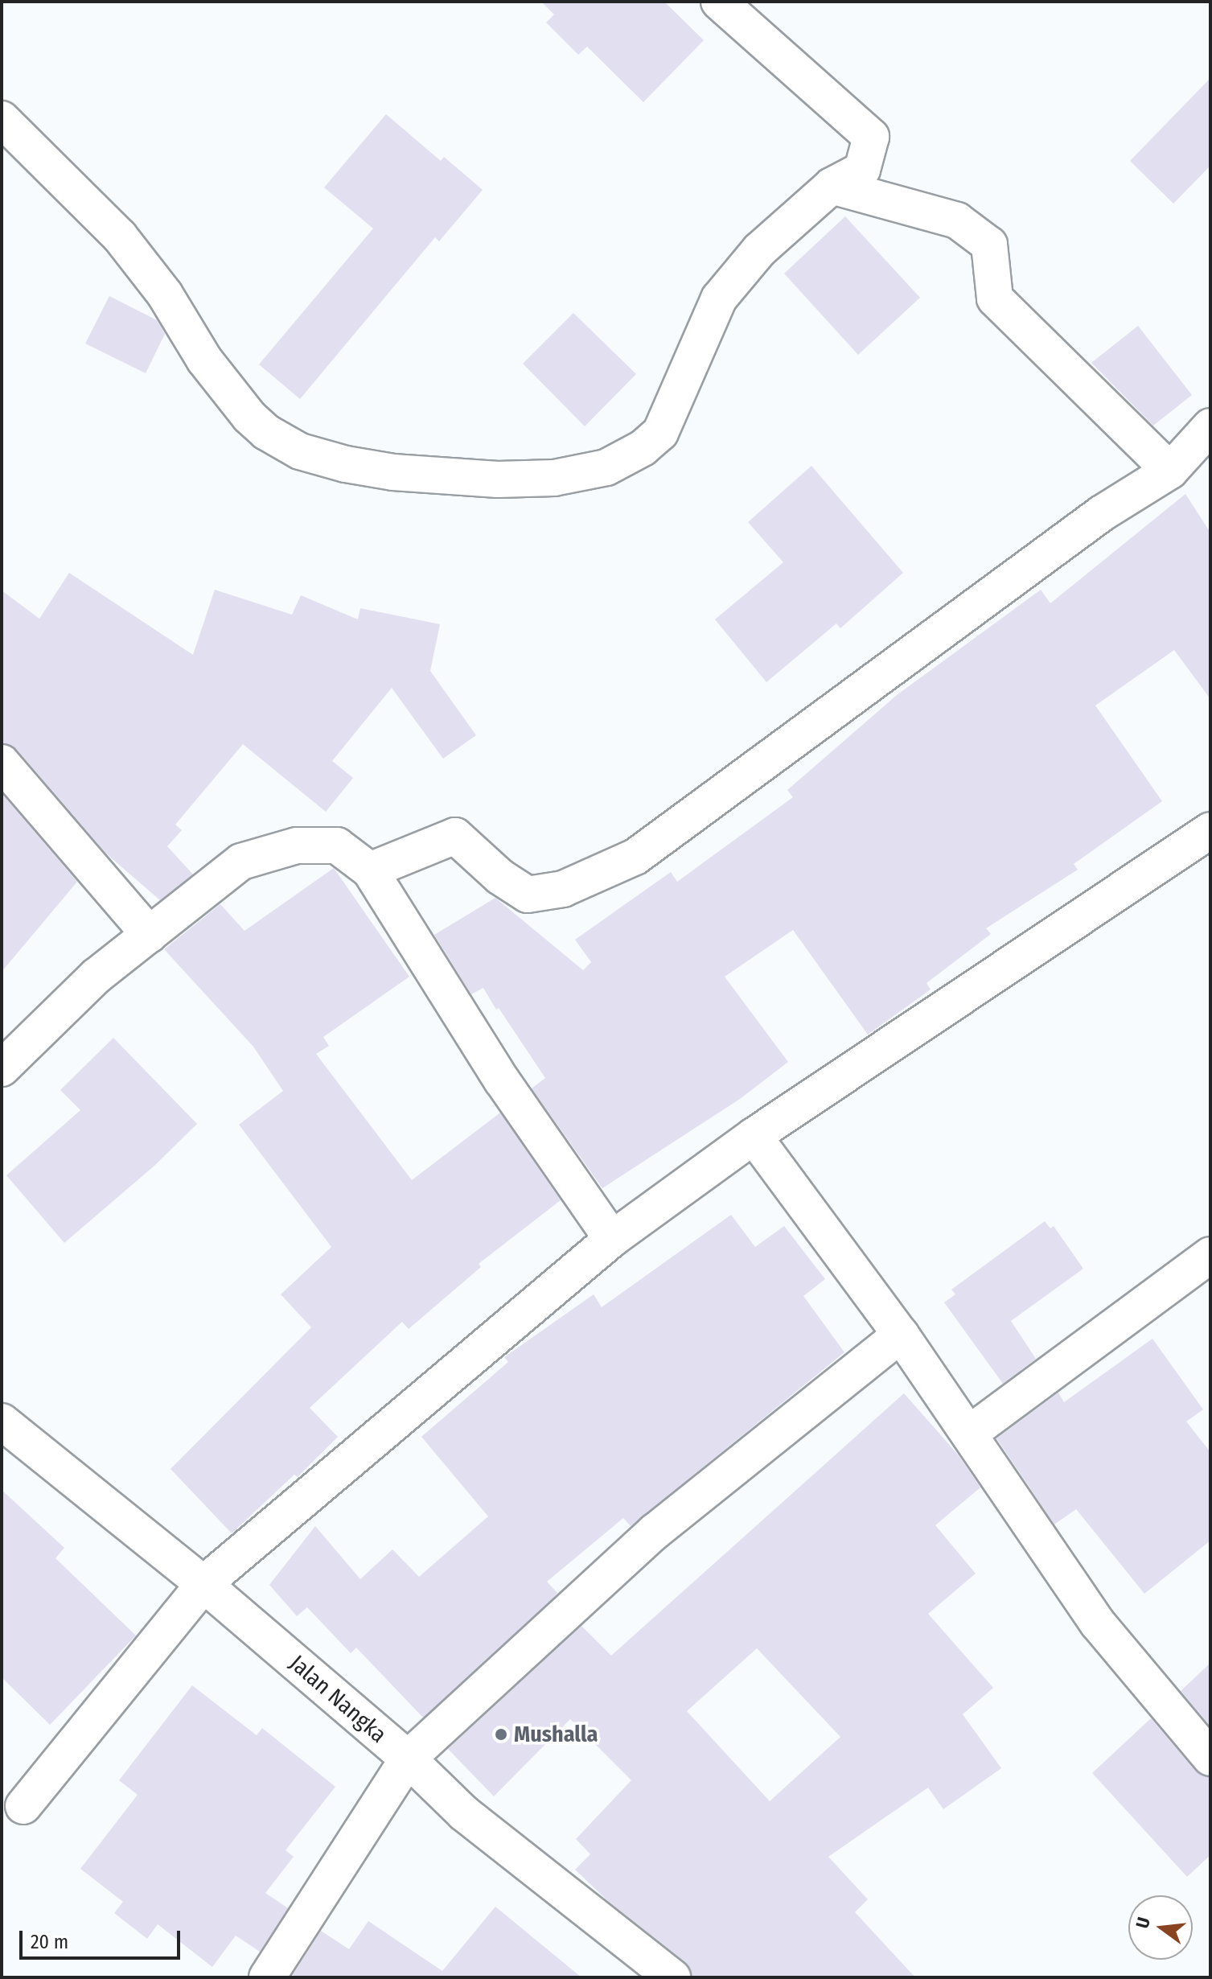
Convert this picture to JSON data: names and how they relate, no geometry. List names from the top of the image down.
{
  "streets": {
    "street": ["Jalan Nangka"]
  },
  "places": ["Mushalla"],
  "scale_bar": "20 m",
  "north": "left"
}
